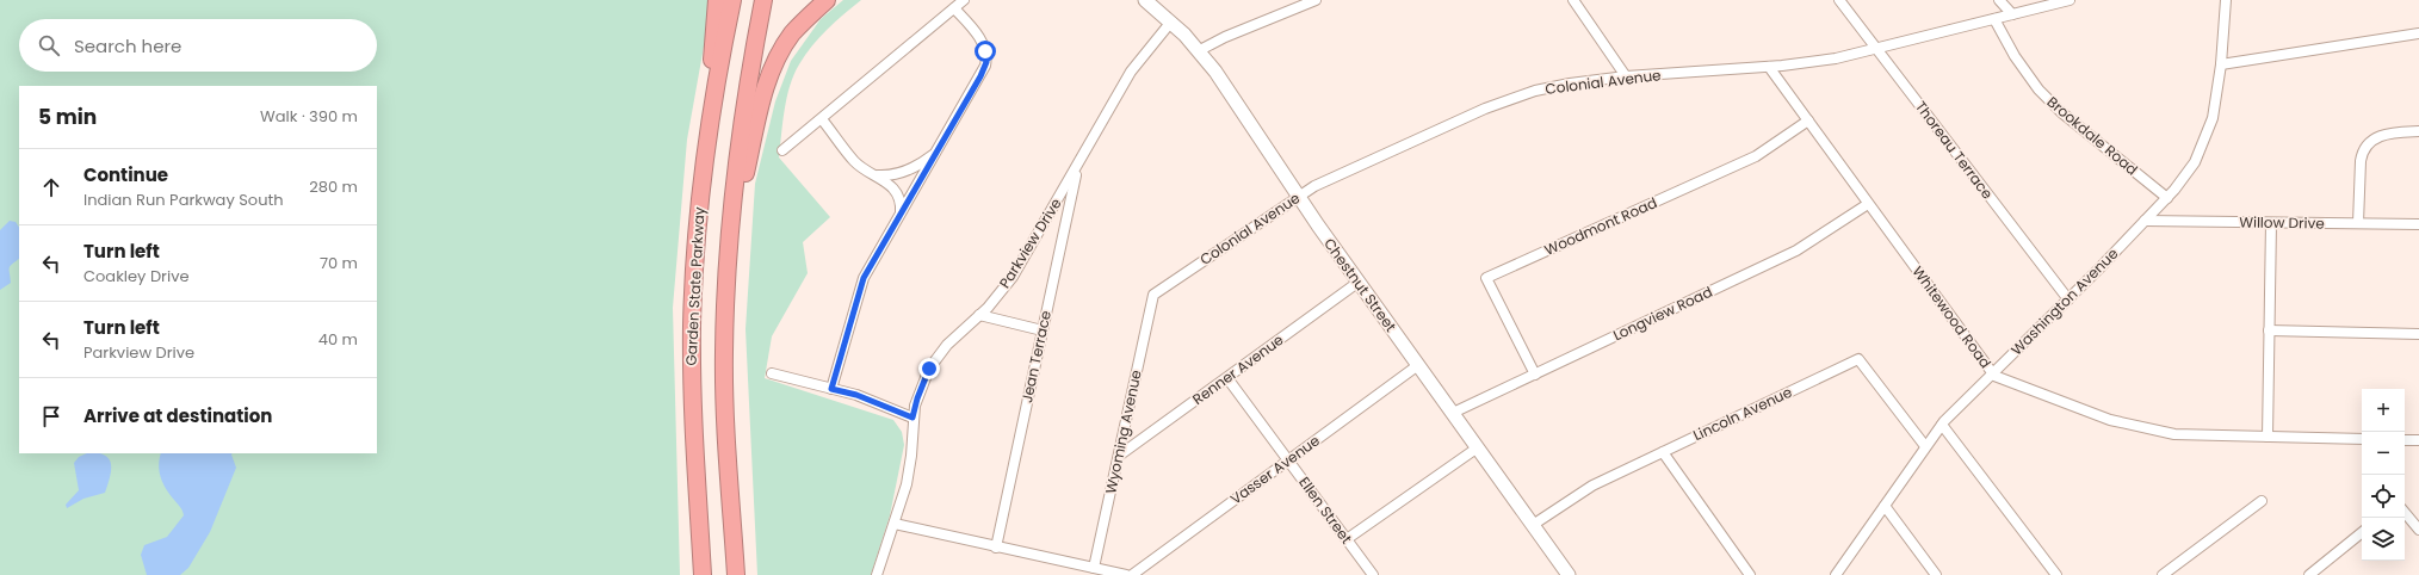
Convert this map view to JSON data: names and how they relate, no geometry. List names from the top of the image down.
{
  "streets": {
    "highway": ["Garden State Parkway"],
    "main road": ["Chestnut Street"],
    "street": [
      "Colonial Avenue",
      "Brookdale Road",
      "Thoreau Terrace",
      "Willow Drive",
      "Woodmont Road",
      "Parkview Drive",
      "Washington Avenue",
      "Longview Road",
      "Whitewood Road",
      "Jean Terrace",
      "Renner Avenue",
      "Lincoln Avenue",
      "Wyoming Avenue",
      "Vasser Avenue",
      "Ellen Street"
    ]
  },
  "crossings": [
    ["Colonial Avenue", "Brookdale Road"],
    ["Colonial Avenue", "Thoreau Terrace"],
    ["Colonial Avenue", "Chestnut Street"],
    ["Colonial Avenue", "Whitewood Road"],
    ["Colonial Avenue", "Wyoming Avenue"],
    ["Brookdale Road", "Washington Avenue"],
    ["Thoreau Terrace", "Washington Avenue"],
    ["Willow Drive", "Washington Avenue"],
    ["Woodmont Road", "Longview Road"],
    ["Woodmont Road", "Whitewood Road"],
    ["Parkview Drive", "Chestnut Street"],
    ["Parkview Drive", "Jean Terrace"],
    ["Chestnut Street", "Longview Road"],
    ["Chestnut Street", "Renner Avenue"],
    ["Chestnut Street", "Lincoln Avenue"],
    ["Chestnut Street", "Vasser Avenue"],
    ["Washington Avenue", "Whitewood Road"],
    ["Washington Avenue", "Lincoln Avenue"],
    ["Longview Road", "Whitewood Road"],
    ["Renner Avenue", "Wyoming Avenue"],
    ["Renner Avenue", "Ellen Street"],
    ["Vasser Avenue", "Ellen Street"]
  ],
  "page": {
    "search": "Search here",
    "heading": ["5 min", "Walk · 390 m"],
    "list": [
      ["Continue", "Indian Run Parkway South", "280 m"],
      ["Turn left", "Coakley Drive", "70 m"],
      ["Turn left", "Parkview Drive", "40 m"],
      "Arrive at destination"
    ],
    "map_buttons": ["+", "−"]
  }
}
